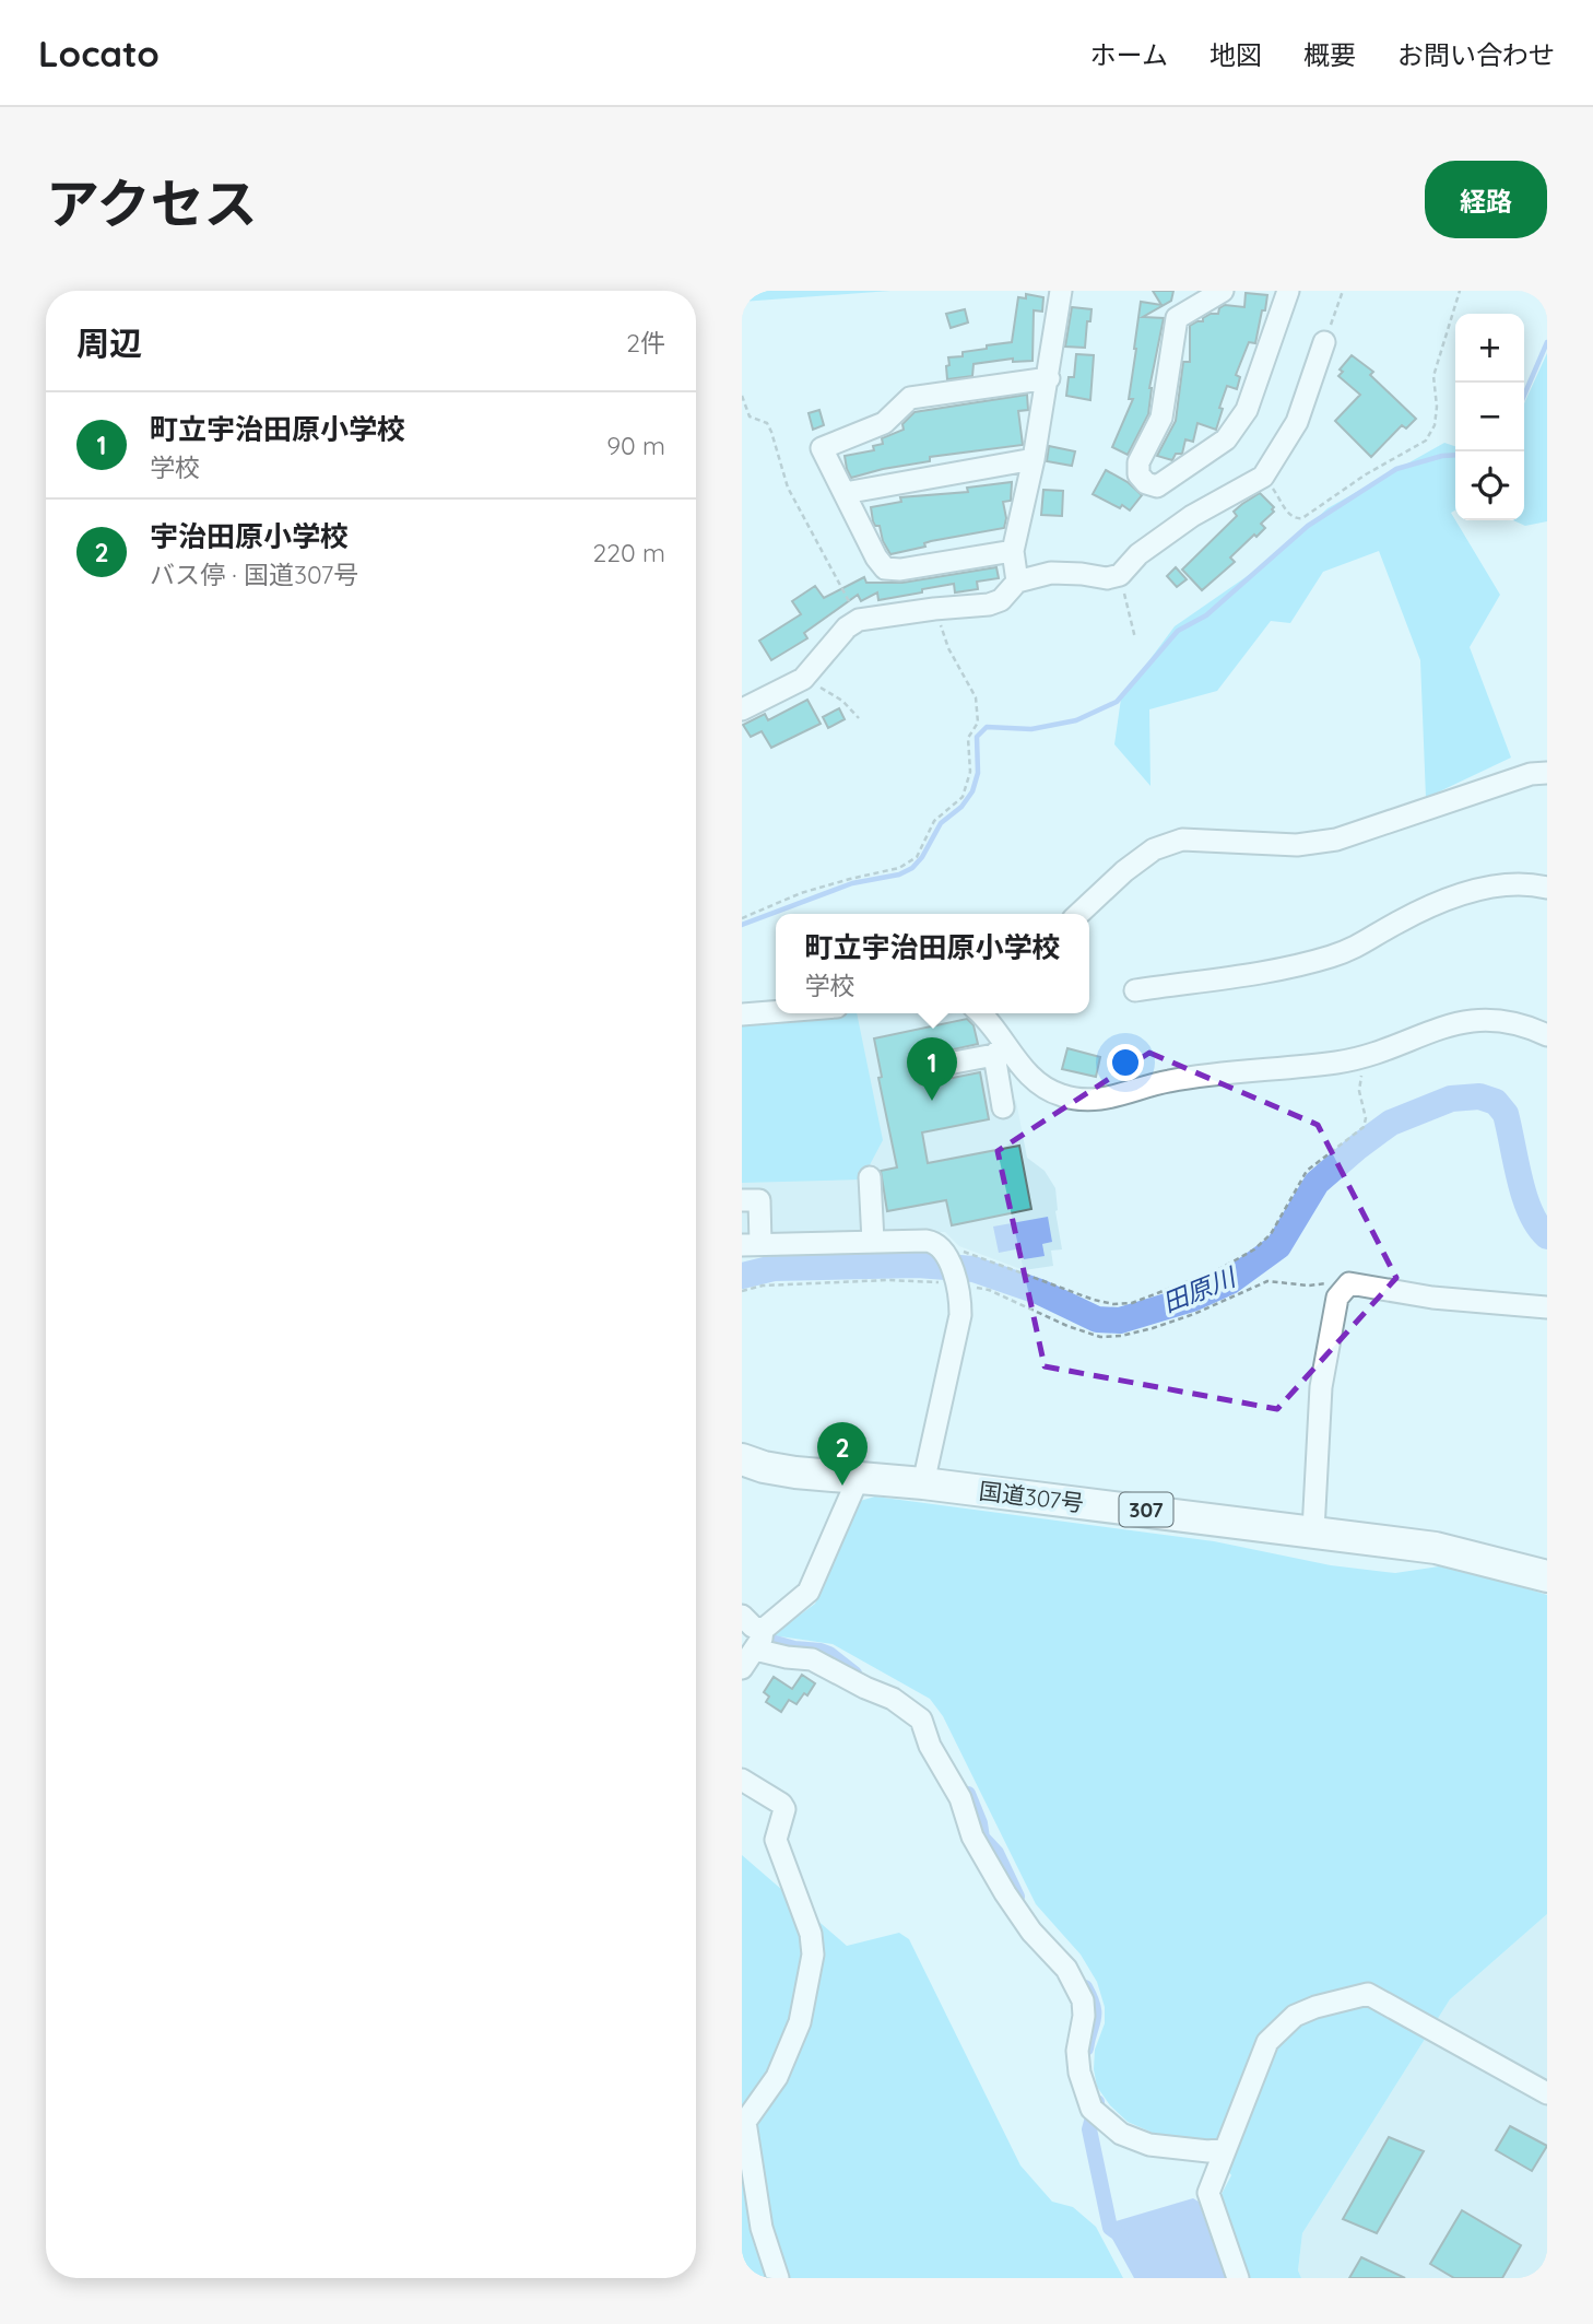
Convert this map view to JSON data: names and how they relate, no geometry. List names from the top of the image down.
{
  "streets": {
    "highway": ["国道307号", "307"]
  },
  "water": ["田原川"],
  "page": {
    "header": "Locato",
    "nav": [
      "ホーム",
      "地図",
      "概要",
      "お問い合わせ"
    ],
    "title": "アクセス",
    "buttons": "経路",
    "heading": ["周辺", "2件"],
    "map_buttons": ["+", "−"],
    "list": [
      {
        "mark": "1",
        "name": "町立宇治田原小学校",
        "note": "学校",
        "value": "90 m"
      },
      {
        "mark": "2",
        "name": "宇治田原小学校",
        "note": "バス停 · 国道307号",
        "value": "220 m"
      }
    ],
    "popup": ["町立宇治田原小学校", "学校"],
    "pins": ["1", "2"]
  }
}
